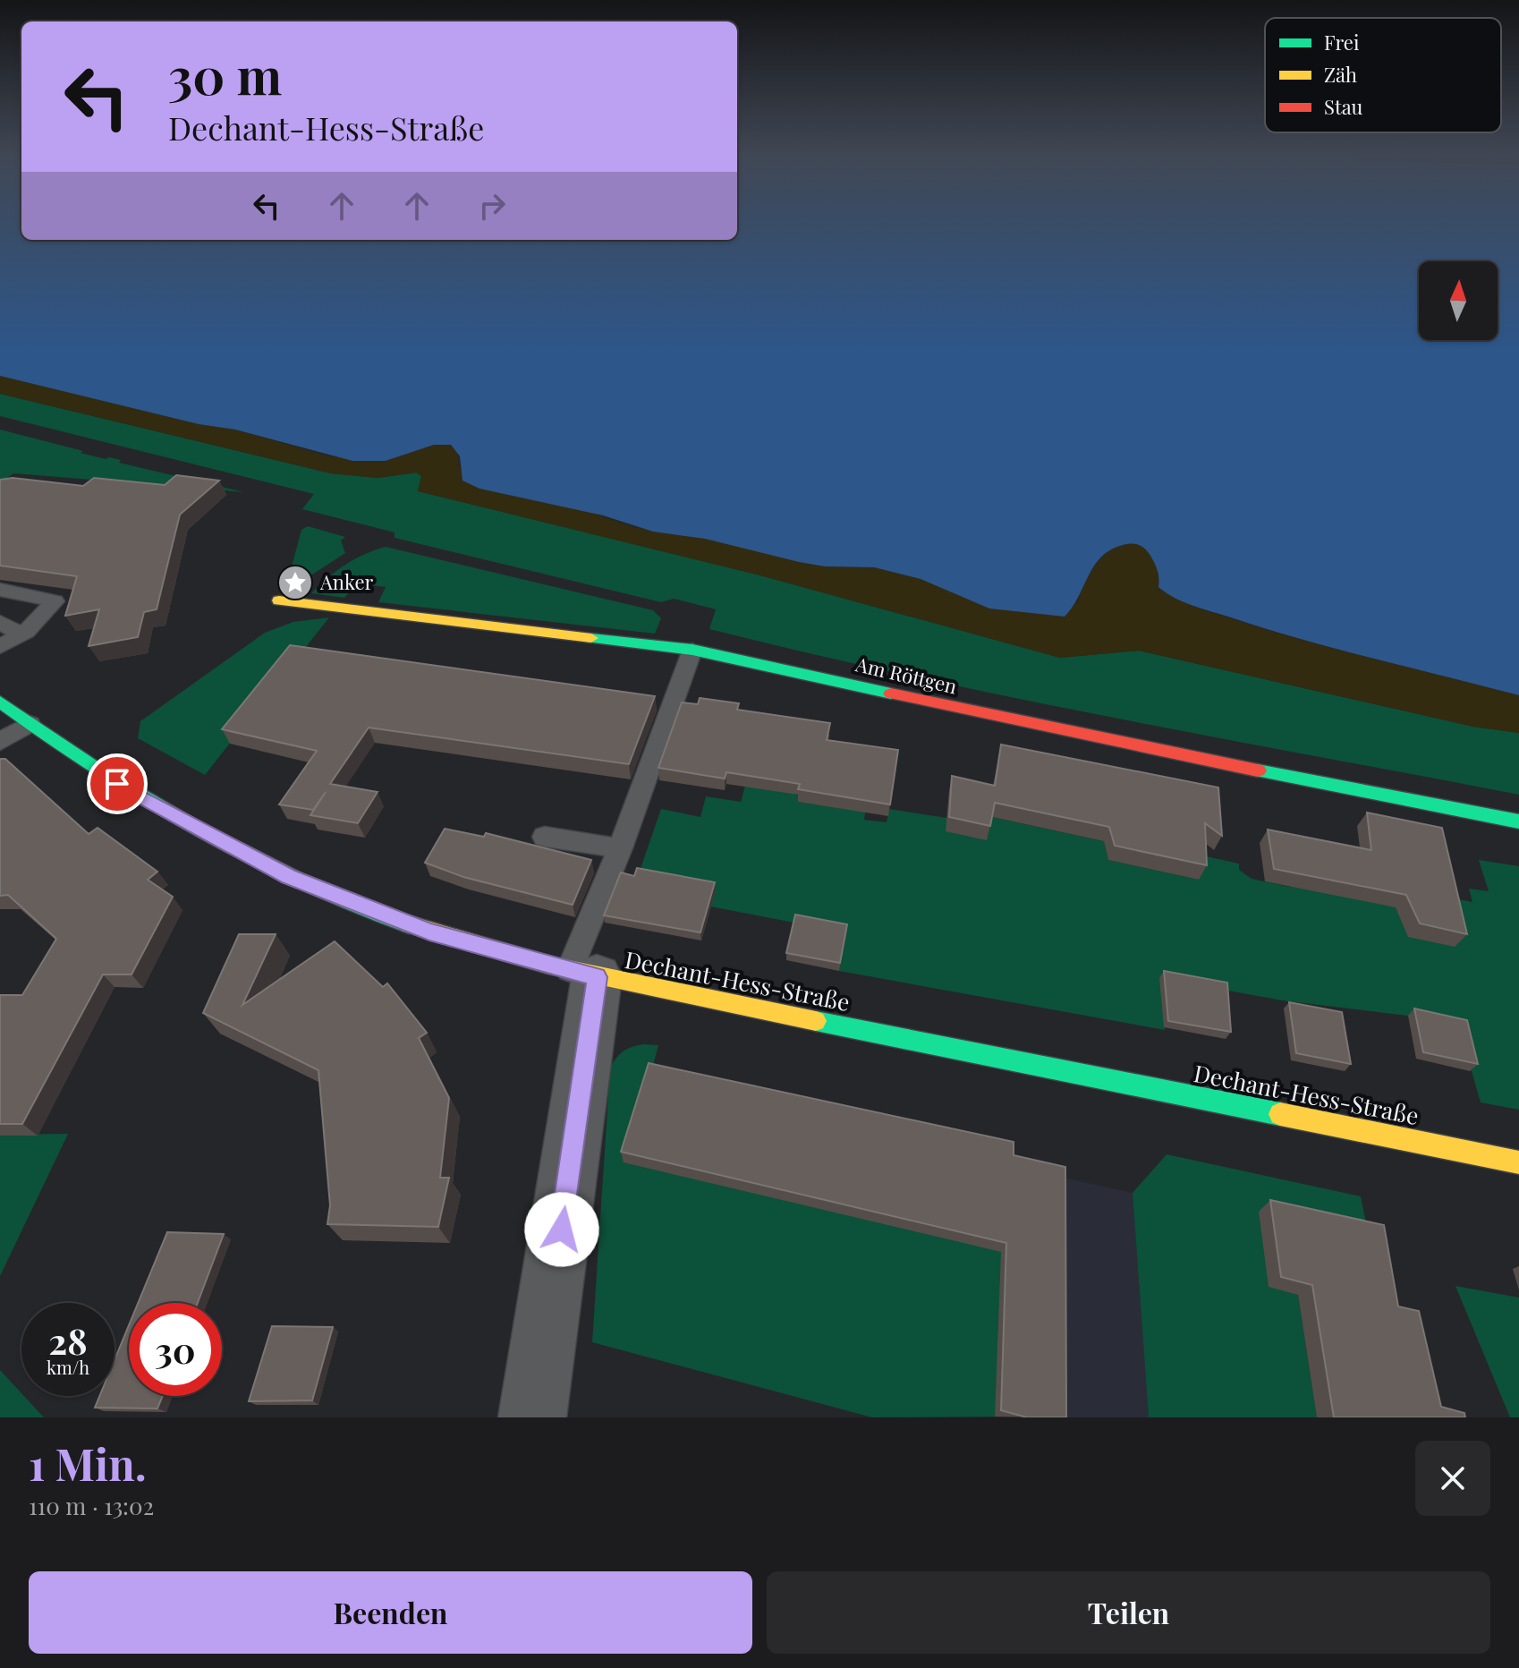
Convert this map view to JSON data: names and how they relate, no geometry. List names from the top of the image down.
{
  "streets": {
    "street": ["Am Röttgen", "Dechant-Hess-Straße"]
  },
  "places": {
    "place": ["Anker"]
  },
  "legend": ["Frei", "Zäh", "Stau"],
  "north": "top",
  "page": {
    "turn": ["30 m", "Dechant-Hess-Straße"],
    "speed": "28 km/h",
    "limit": "30",
    "heading": ["1 Min.", "110 m · 13:02"],
    "buttons": ["Beenden", "Teilen"]
  }
}
